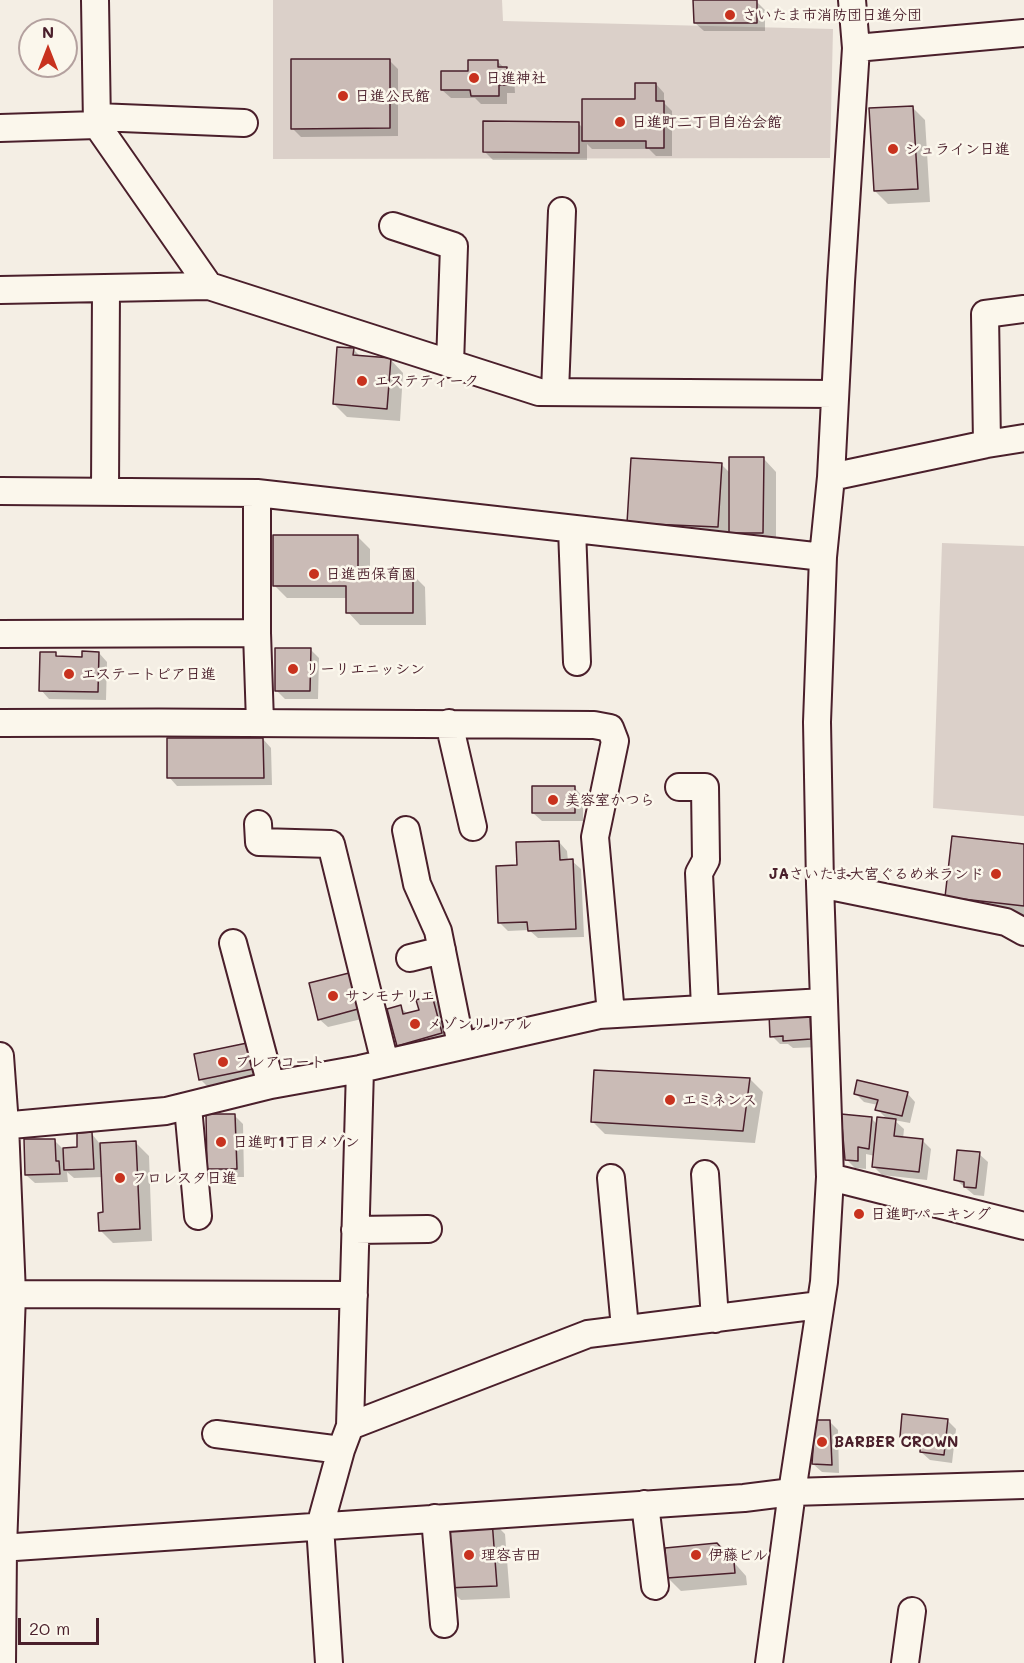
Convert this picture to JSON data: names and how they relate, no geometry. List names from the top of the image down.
{
  "places": [
    "さいたま市消防団日進分団",
    "日進神社",
    "日進公民館",
    "日進町二丁目自治会館",
    "シュライン日進",
    "エステティーク",
    "日進西保育園",
    "リーリエニッシン",
    "エステートピア日進",
    "美容室かつら",
    "JAさいたま大宮ぐるめ米ランド",
    "サンモナリエ",
    "メゾンリリアル",
    "ブレアコート",
    "エミネンス",
    "日進町1丁目メゾン",
    "フロレスタ日進",
    "日進町パーキング",
    "BARBER CROWN",
    "理容吉田",
    "伊藤ビル"
  ],
  "scale_bar": "20 m",
  "north": "top"
}
